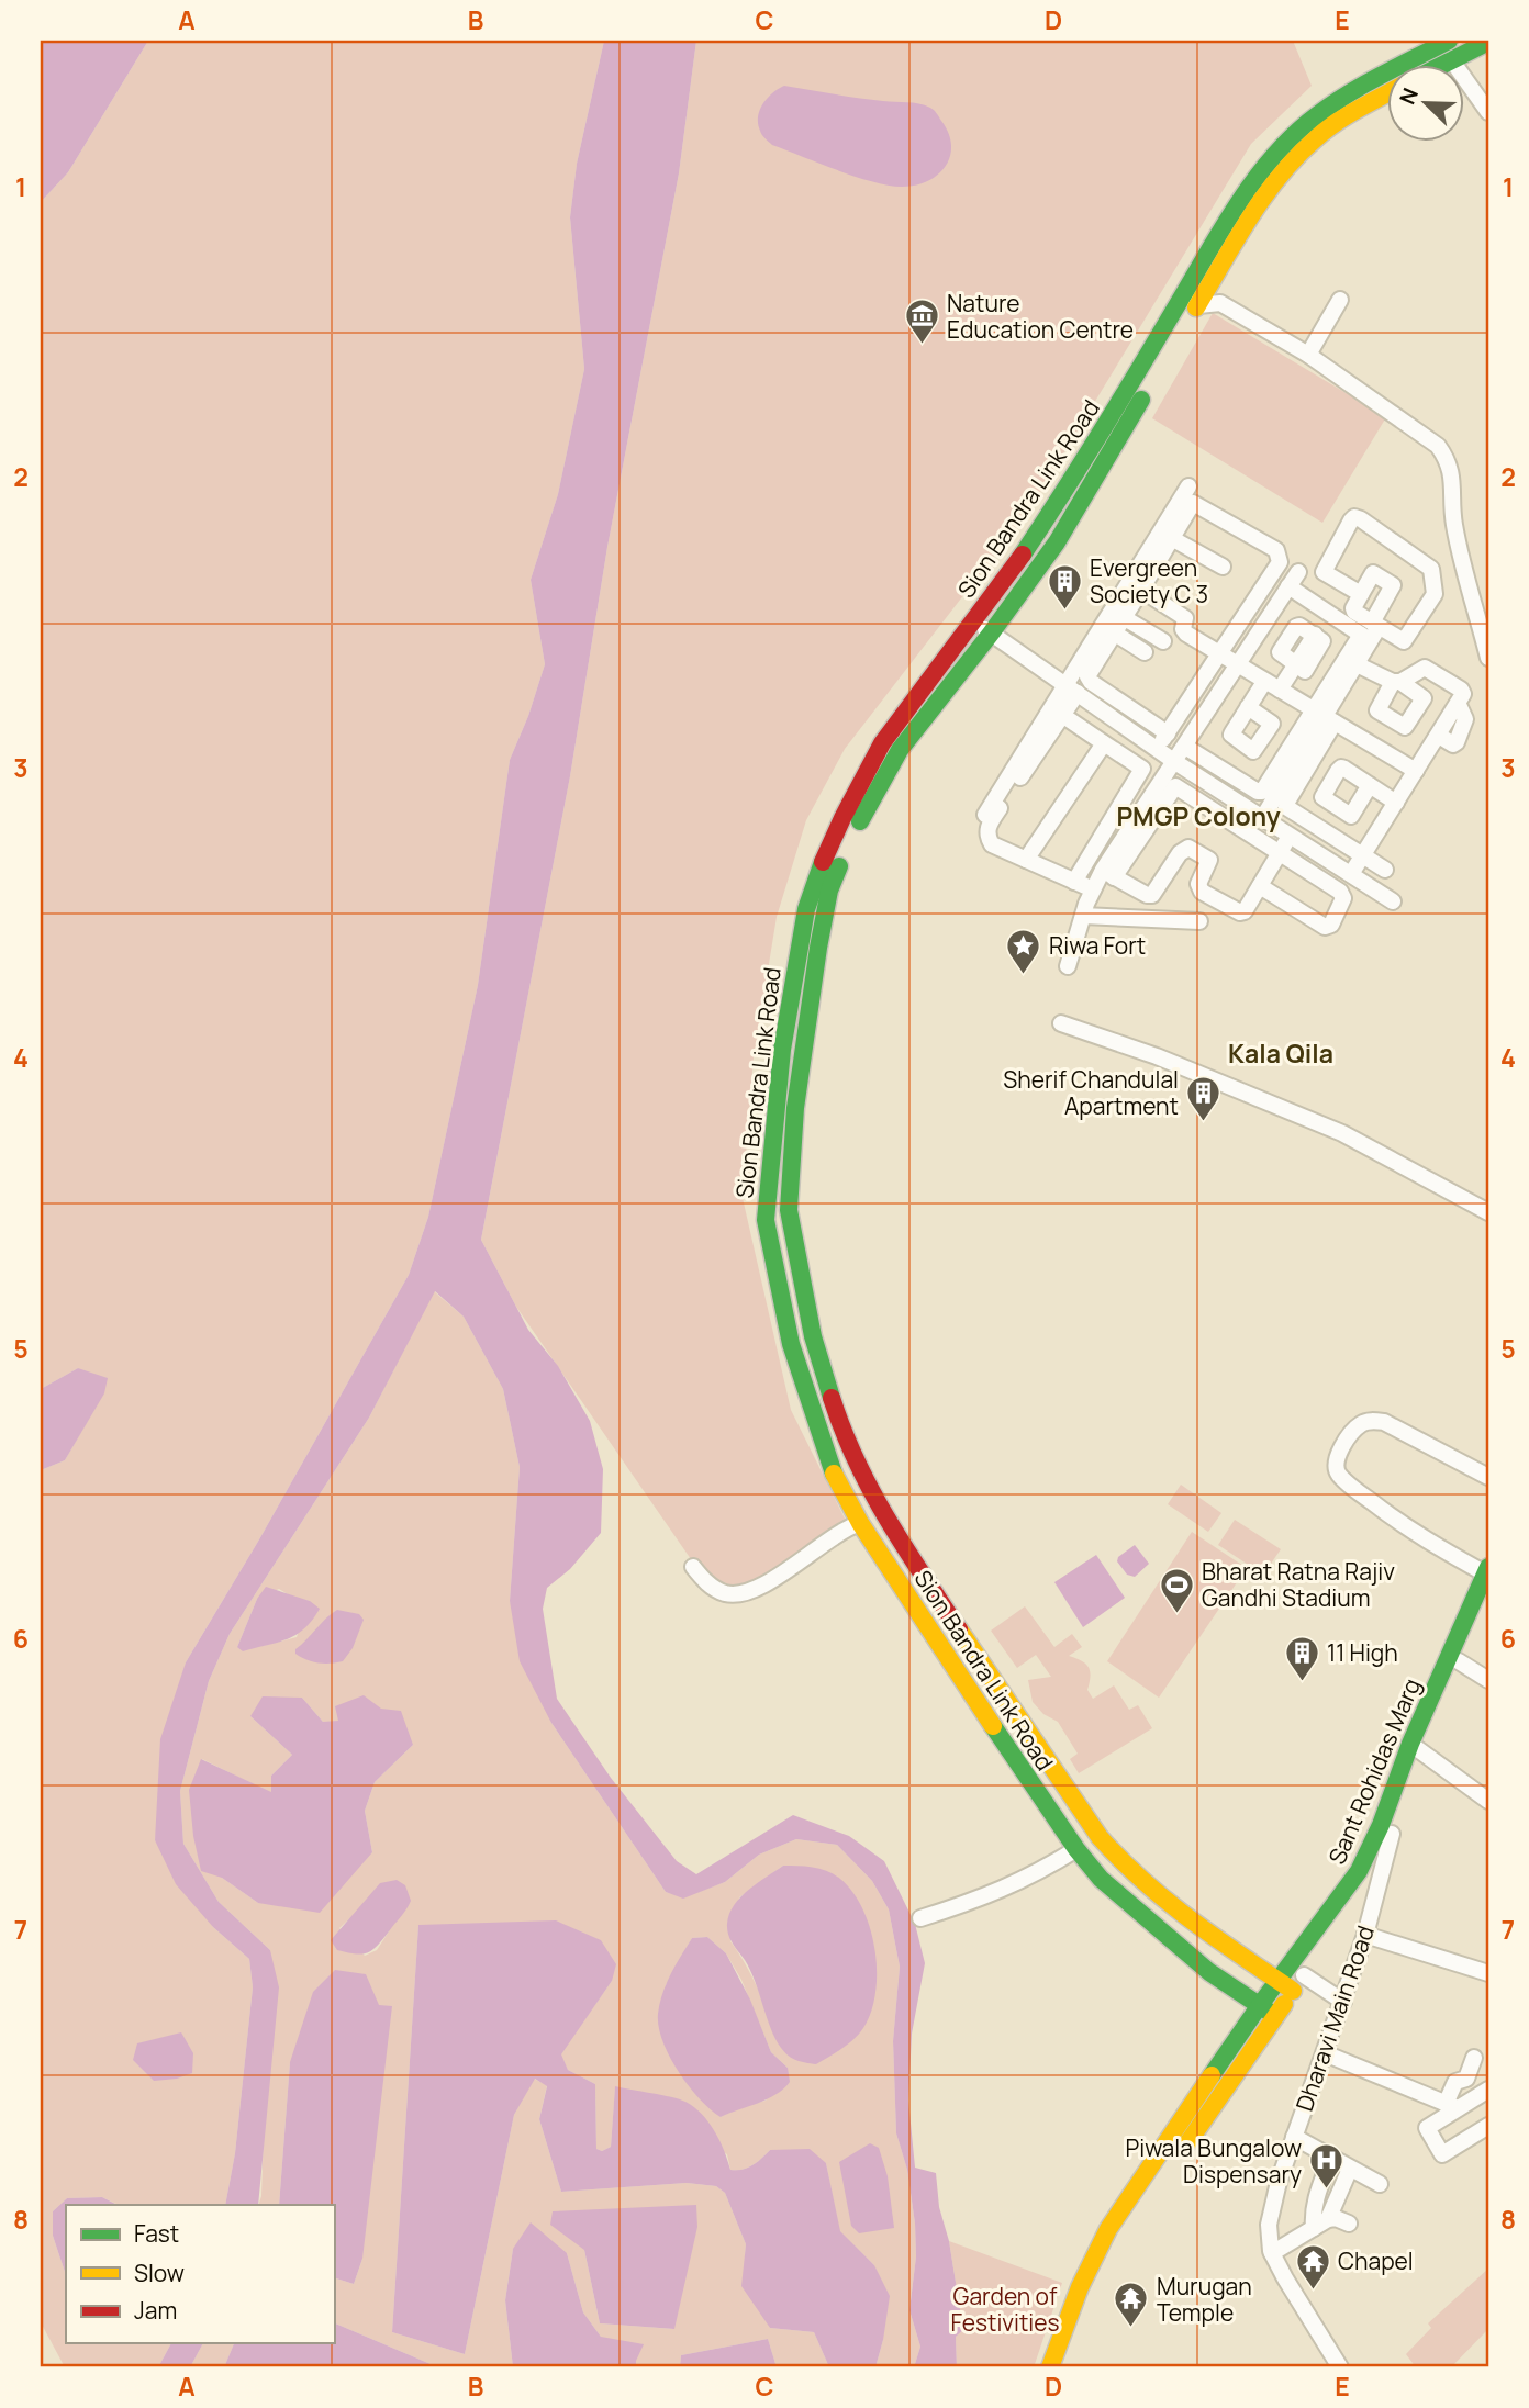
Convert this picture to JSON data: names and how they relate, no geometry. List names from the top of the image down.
{
  "streets": {
    "main road": ["Sion Bandra Link Road", "Sant Rohidas Marg"],
    "street": ["Dharavi Main Road"]
  },
  "crossings": [
    ["Sant Rohidas Marg", "Dharavi Main Road"]
  ],
  "districts": ["PMGP Colony", "Kala Qila"],
  "parks": ["Garden of Festivities"],
  "places": {
    "museum": ["Nature Education Centre"],
    "building": ["Evergreen Society C 3", "Sherif Chandulal Apartment", "11 High"],
    "place": ["Riwa Fort"],
    "sports": ["Bharat Ratna Rajiv Gandhi Stadium"],
    "hospital": ["Piwala Bungalow Dispensary"],
    "temple": ["Chapel", "Murugan Temple"]
  },
  "legend": ["Fast", "Slow", "Jam"],
  "north": "top left",
  "grid": {
    "columns": [
      "A",
      "B",
      "C",
      "D",
      "E"
    ],
    "rows": [
      "1",
      "2",
      "3",
      "4",
      "5",
      "6",
      "7",
      "8"
    ]
  }
}
